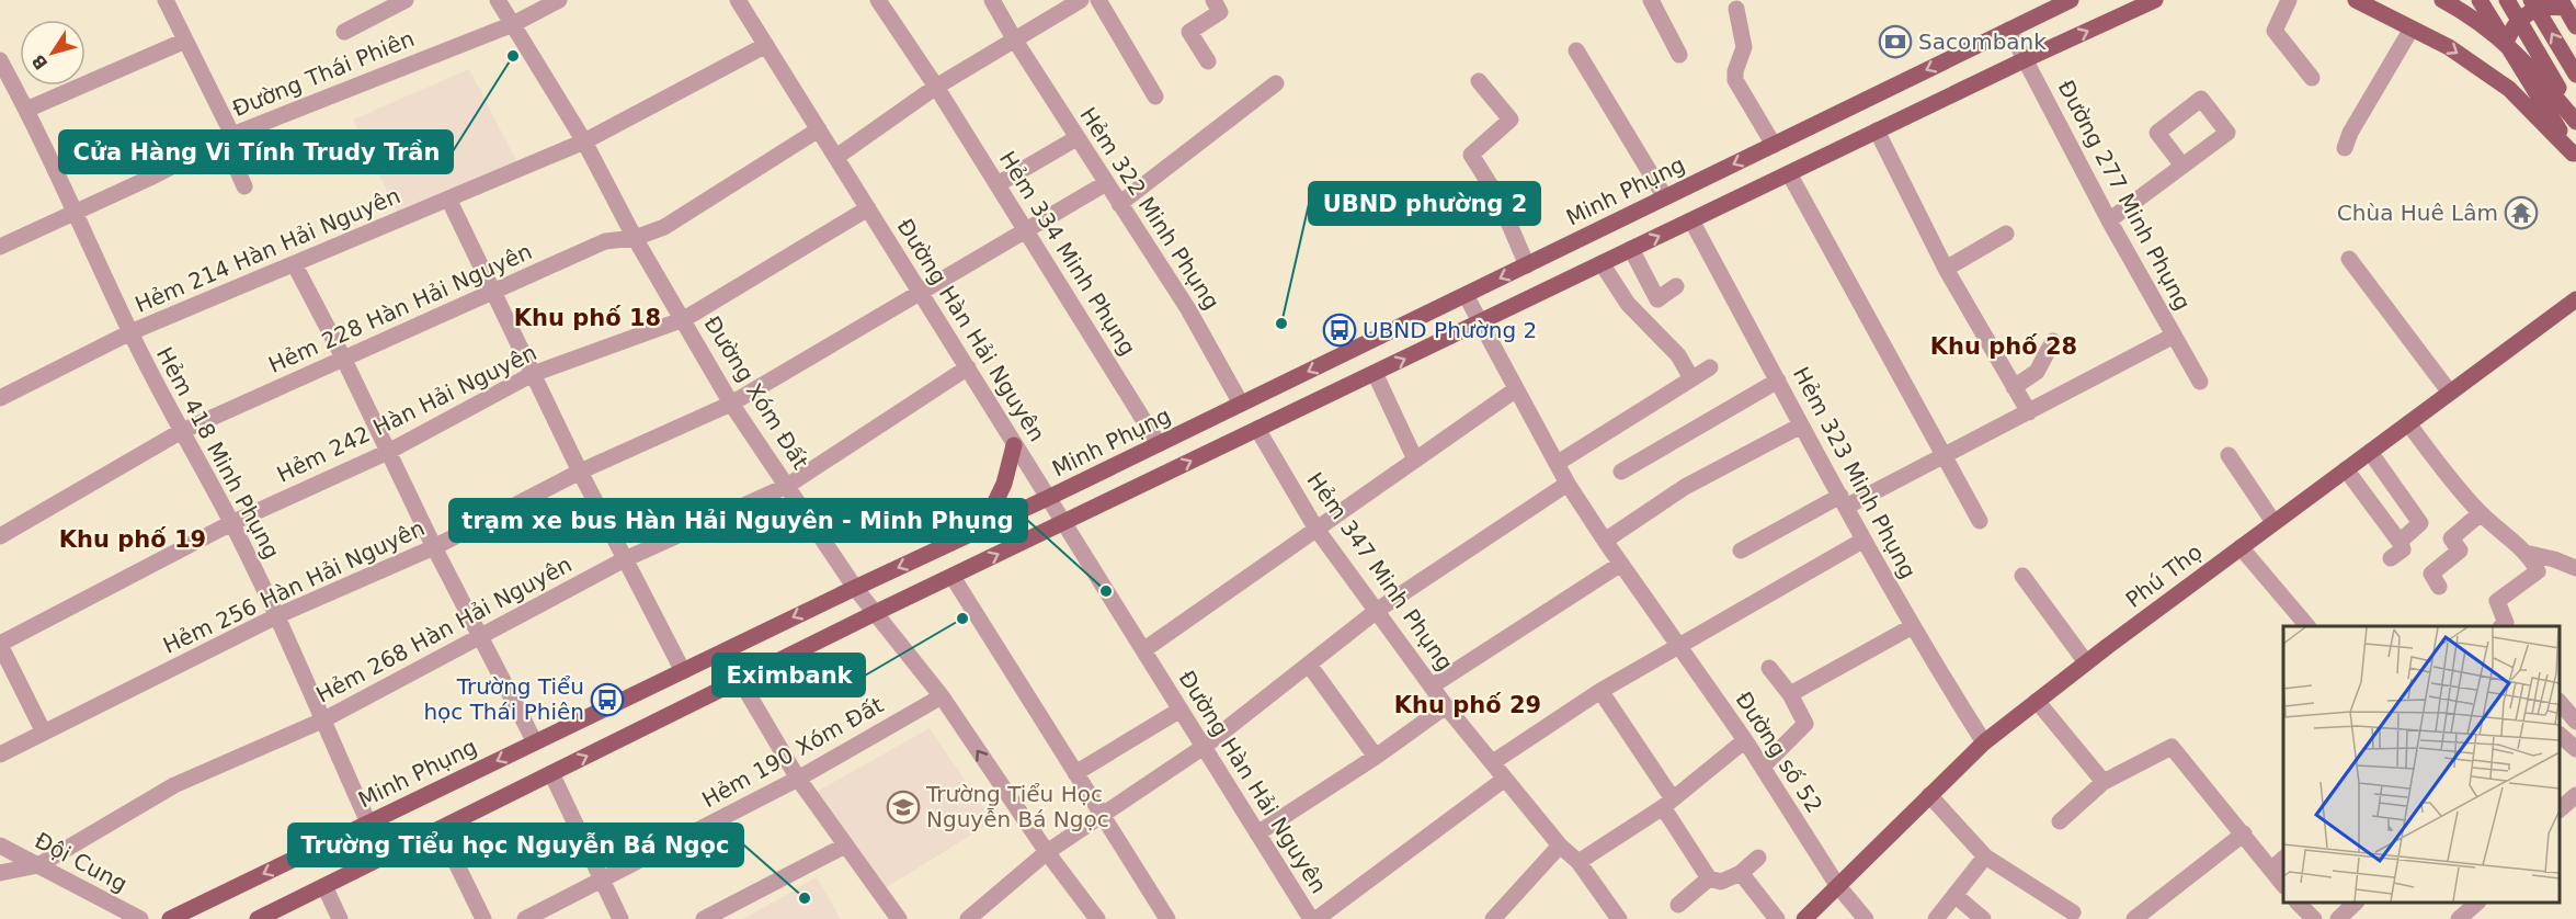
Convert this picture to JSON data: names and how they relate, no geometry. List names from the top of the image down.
{
  "streets": {
    "main road": ["Minh Phụng", "Phú Thọ"],
    "street": [
      "Đường Thái Phiên",
      "Đường 277 Minh Phụng",
      "Hẻm 322 Minh Phụng",
      "Hẻm 214 Hàn Hải Nguyên",
      "Hẻm 334 Minh Phụng",
      "Hẻm 228 Hàn Hải Nguyên",
      "Đường Hàn Hải Nguyên",
      "Đường Xóm Đất",
      "Hẻm 242 Hàn Hải Nguyên",
      "Hẻm 418 Minh Phụng",
      "Hẻm 323 Minh Phụng",
      "Hẻm 347 Minh Phụng",
      "Hẻm 256 Hàn Hải Nguyên",
      "Hẻm 268 Hàn Hải Nguyên",
      "Hẻm 190 Xóm Đất",
      "Đường số 52",
      "Đội Cung"
    ]
  },
  "crossings": [
    ["Đường Thái Phiên", "Đường Xóm Đất"],
    ["Đường Thái Phiên", "Hẻm 418 Minh Phụng"],
    ["Minh Phụng", "Đường 277 Minh Phụng"],
    ["Minh Phụng", "Hẻm 322 Minh Phụng"],
    ["Minh Phụng", "Hẻm 334 Minh Phụng"],
    ["Minh Phụng", "Đường Hàn Hải Nguyên"],
    ["Minh Phụng", "Đường Xóm Đất"],
    ["Minh Phụng", "Hẻm 418 Minh Phụng"],
    ["Minh Phụng", "Đường số 52"],
    ["Hẻm 322 Minh Phụng", "Hẻm 256 Hàn Hải Nguyên"],
    ["Hẻm 214 Hàn Hải Nguyên", "Đường Hàn Hải Nguyên"],
    ["Hẻm 214 Hàn Hải Nguyên", "Đường Xóm Đất"],
    ["Hẻm 214 Hàn Hải Nguyên", "Hẻm 418 Minh Phụng"],
    ["Hẻm 334 Minh Phụng", "Hẻm 256 Hàn Hải Nguyên"],
    ["Hẻm 228 Hàn Hải Nguyên", "Đường Hàn Hải Nguyên"],
    ["Hẻm 228 Hàn Hải Nguyên", "Đường Xóm Đất"],
    ["Hẻm 228 Hàn Hải Nguyên", "Hẻm 418 Minh Phụng"],
    ["Đường Hàn Hải Nguyên", "Hẻm 242 Hàn Hải Nguyên"],
    ["Đường Hàn Hải Nguyên", "Hẻm 256 Hàn Hải Nguyên"],
    ["Đường Hàn Hải Nguyên", "Hẻm 268 Hàn Hải Nguyên"],
    ["Đường Xóm Đất", "Hẻm 242 Hàn Hải Nguyên"],
    ["Đường Xóm Đất", "Hẻm 256 Hàn Hải Nguyên"],
    ["Đường Xóm Đất", "Hẻm 268 Hàn Hải Nguyên"],
    ["Đường Xóm Đất", "Hẻm 190 Xóm Đất"],
    ["Hẻm 242 Hàn Hải Nguyên", "Hẻm 418 Minh Phụng"],
    ["Hẻm 418 Minh Phụng", "Hẻm 256 Hàn Hải Nguyên"],
    ["Hẻm 418 Minh Phụng", "Hẻm 268 Hàn Hải Nguyên"],
    ["Hẻm 323 Minh Phụng", "Phú Thọ"],
    ["Phú Thọ", "Đường số 52"],
    ["Hẻm 268 Hàn Hải Nguyên", "Đội Cung"]
  ],
  "districts": [
    "Khu phố 18",
    "Khu phố 28",
    "Khu phố 19",
    "Khu phố 29"
  ],
  "places": {
    "bank": ["Sacombank"],
    "other": [
      "Cửa Hàng Vi Tính Trudy Trần",
      "UBND phường 2",
      "trạm xe bus Hàn Hải Nguyên - Minh Phụng",
      "Eximbank",
      "Trường Tiểu học Nguyễn Bá Ngọc"
    ],
    "temple": ["Chùa Huê Lâm"],
    "bus stop": ["UBND Phường 2", "Trường Tiểu học Thái Phiên"],
    "school or university": ["Trường Tiểu Học Nguyễn Bá Ngọc"]
  },
  "north": "bottom left"
}
